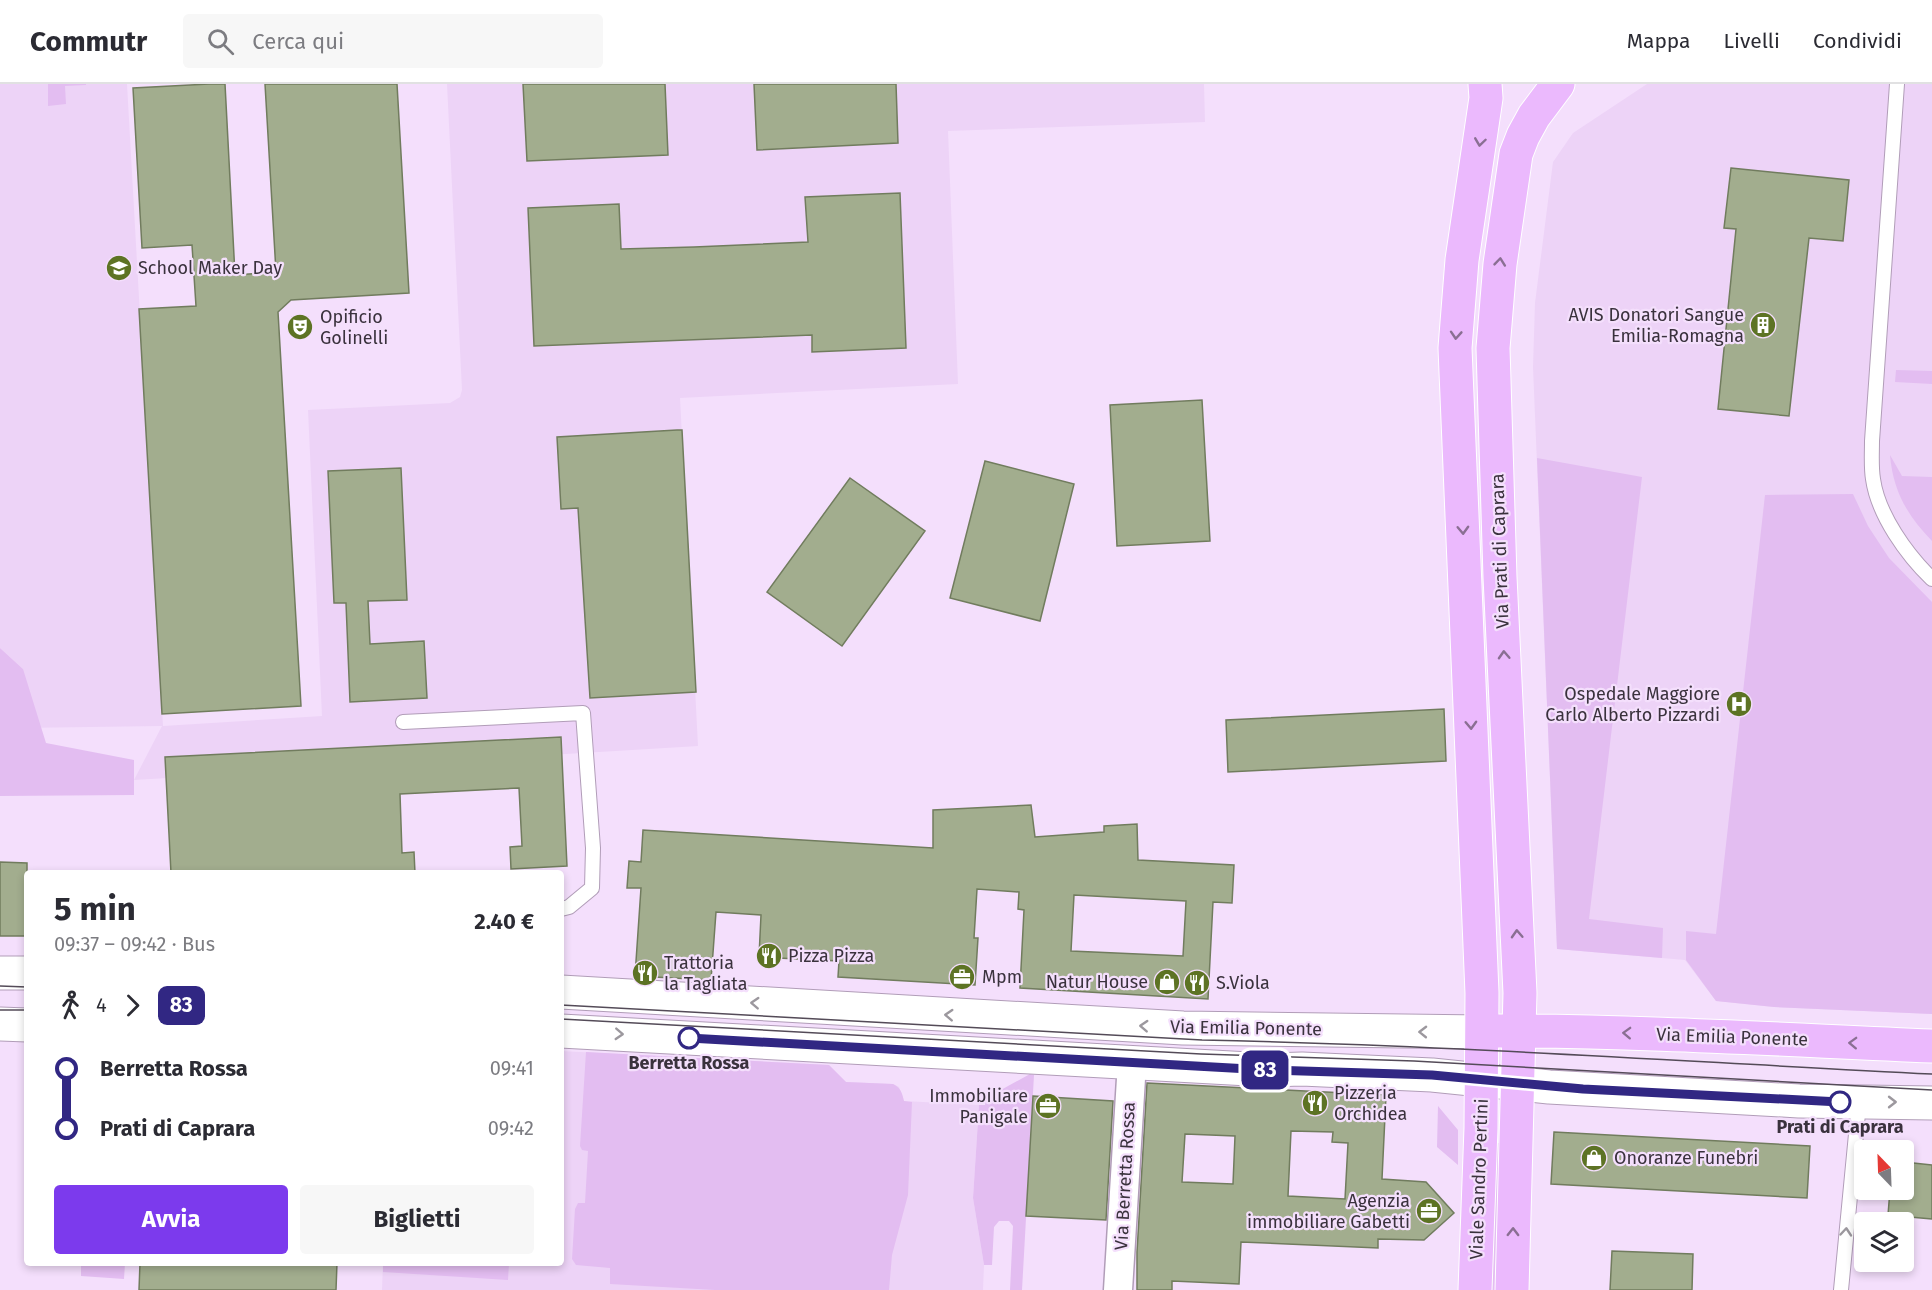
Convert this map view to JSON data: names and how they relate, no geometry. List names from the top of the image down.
{
  "streets": {
    "main road": ["Via Prati di Caprara", "Via Emilia Ponente", "Viale Sandro Pertini"],
    "street": ["Via Berretta Rossa"]
  },
  "crossings": [
    ["Via Prati di Caprara", "Via Emilia Ponente"],
    ["Via Prati di Caprara", "Viale Sandro Pertini"],
    ["Via Emilia Ponente", "Via Berretta Rossa"],
    ["Via Emilia Ponente", "Viale Sandro Pertini"]
  ],
  "places": {
    "school or university": ["School Maker Day"],
    "building": ["AVIS Donatori Sangue Emilia-Romagna"],
    "theatre": ["Opificio Golinelli"],
    "hospital": ["Ospedale Maggiore Carlo Alberto Pizzardi"],
    "restaurant": [
      "Pizza Pizza",
      "Trattoria la Tagliata",
      "S.Viola",
      "Pizzeria Orchidea"
    ],
    "office": ["Mpm", "Immobiliare Panigale", "Agenzia immobiliare Gabetti"],
    "shop": ["Natur House", "Onoranze Funebri"],
    "other": ["Berretta Rossa", "Prati di Caprara"]
  },
  "lines": ["bus line 83"],
  "north": "top left",
  "page": {
    "header": "Commutr",
    "search": "Cerca qui",
    "nav": ["Mappa", "Livelli", "Condividi"],
    "on_map": "83",
    "heading": ["5 min", "09:37 – 09:42 · Bus", "2.40 €"],
    "legs": ["4", "83"],
    "list": [
      {
        "name": "Berretta Rossa",
        "value": "09:41"
      },
      {
        "name": "Prati di Caprara",
        "value": "09:42"
      }
    ],
    "buttons": ["Avvia", "Biglietti"]
  }
}
